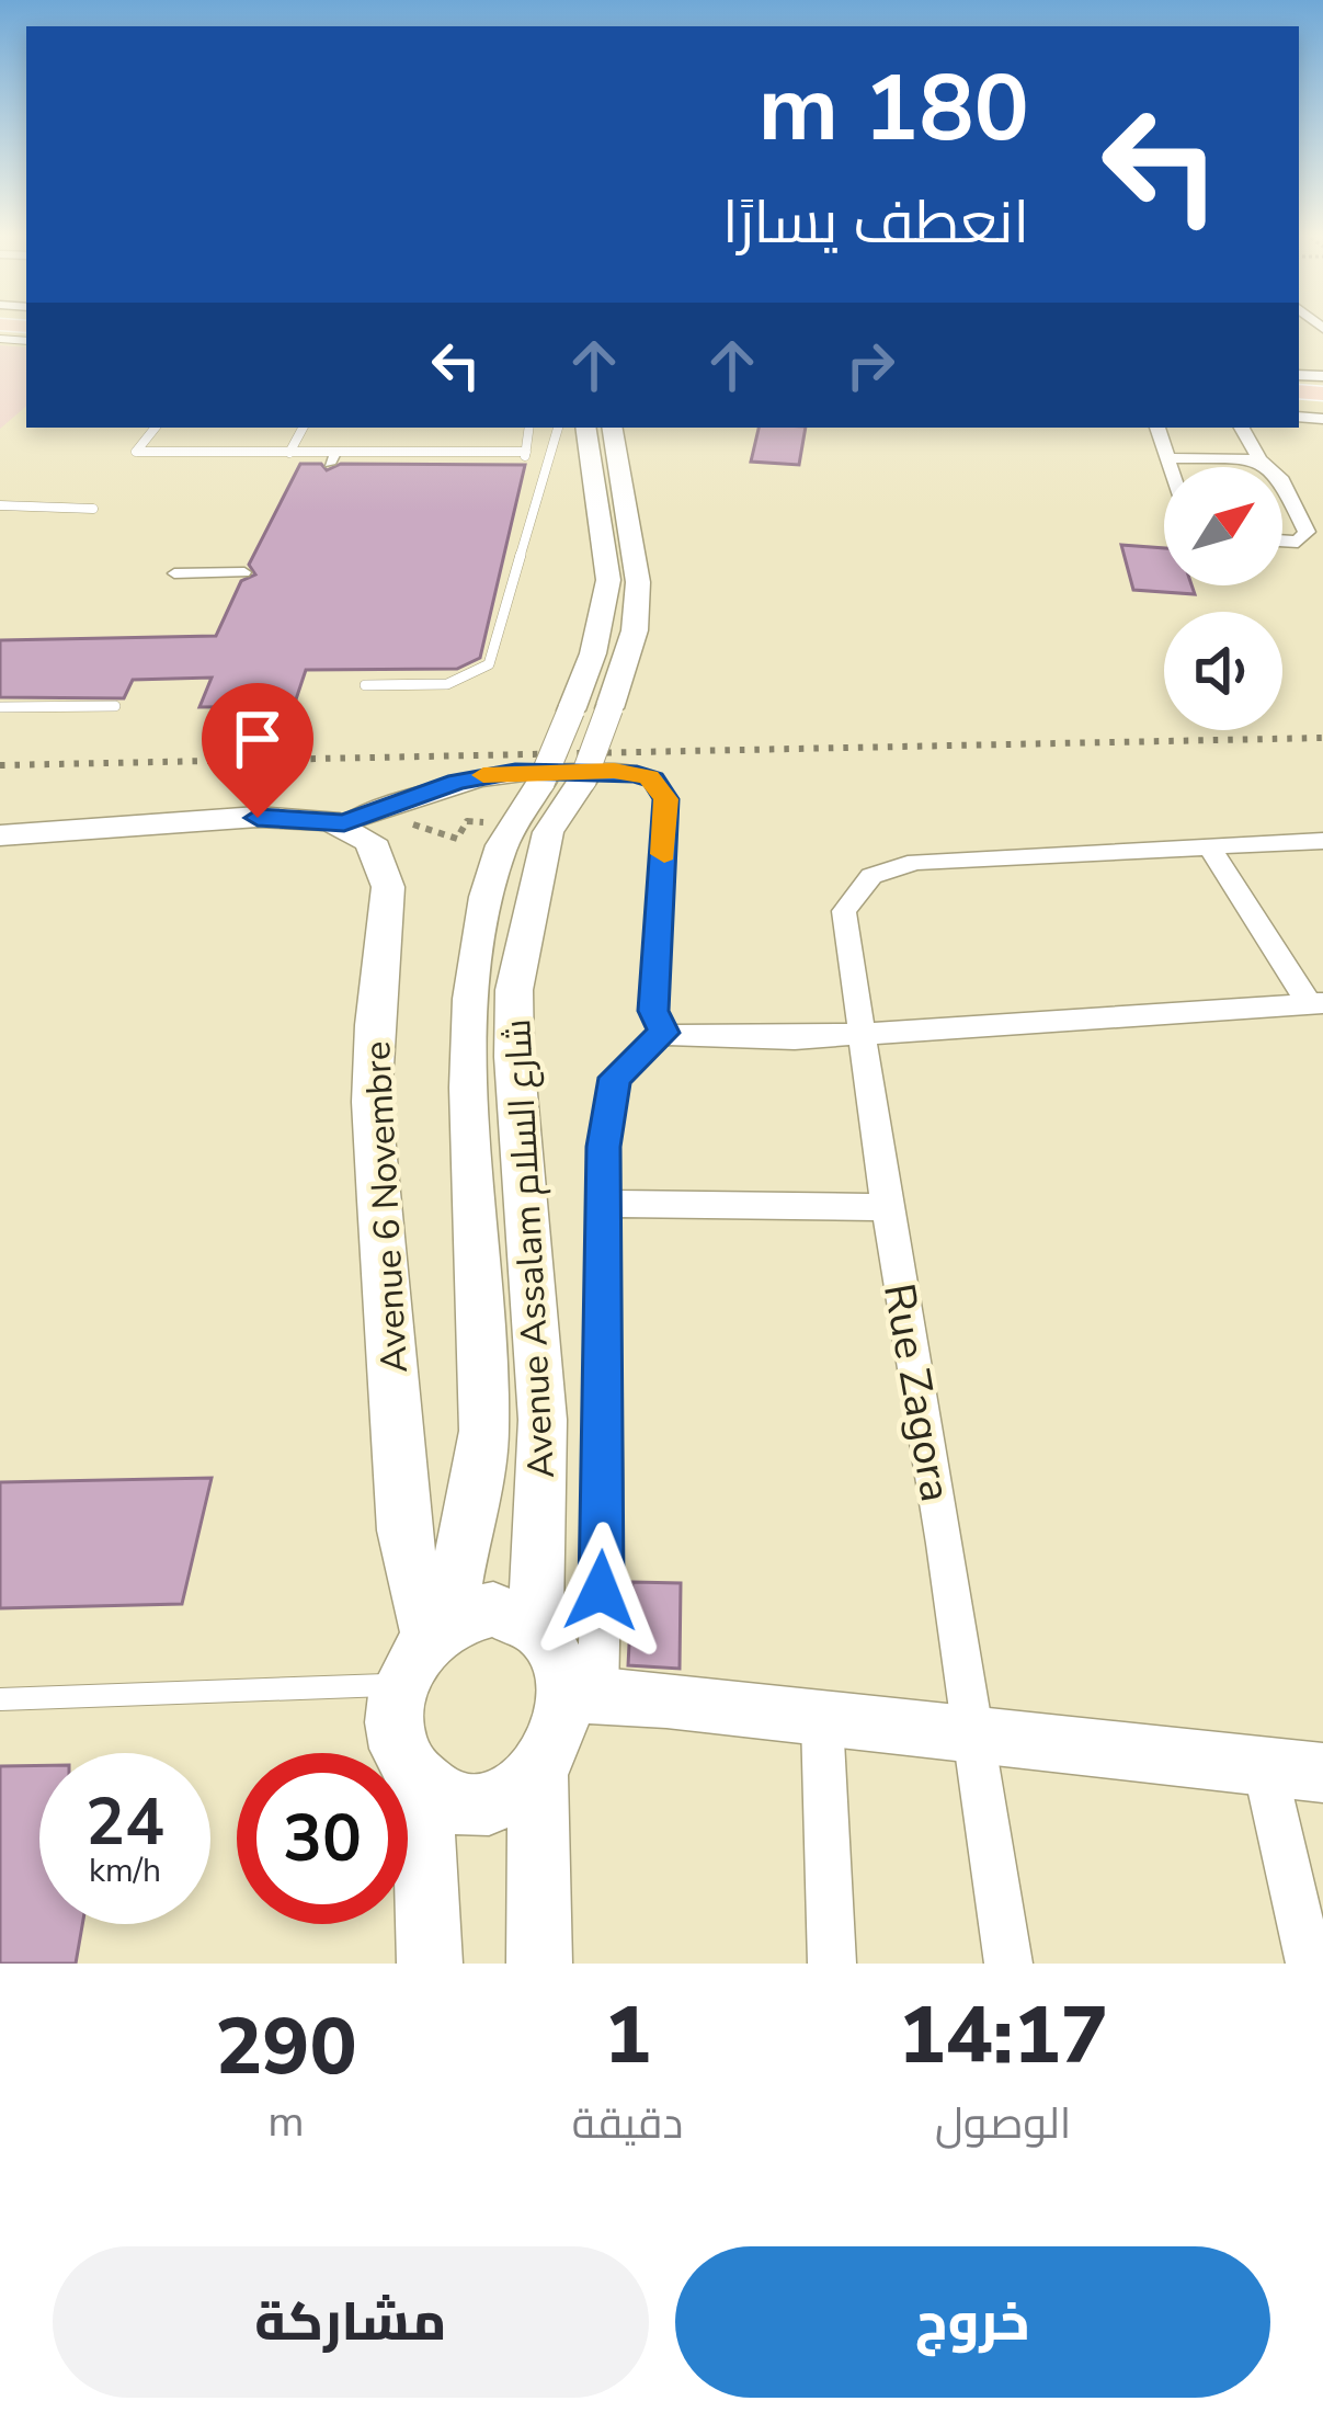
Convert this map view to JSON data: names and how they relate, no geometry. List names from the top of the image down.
{
  "streets": {
    "street": ["Avenue 6 Novembre", "Avenue Assalam شارع السلام", "Rue Zagora"]
  },
  "crossings": [
    ["Avenue 6 Novembre", "Avenue Assalam شارع السلام"]
  ],
  "north": "top right",
  "page": {
    "turn": ["180 m", "انعطف يسارًا"],
    "speed": "24 km/h",
    "limit": "30",
    "eta": [
      "14:17",
      "الوصول",
      "1",
      "دقيقة",
      "290",
      "m"
    ],
    "buttons": ["خروج", "مشاركة"]
  }
}
